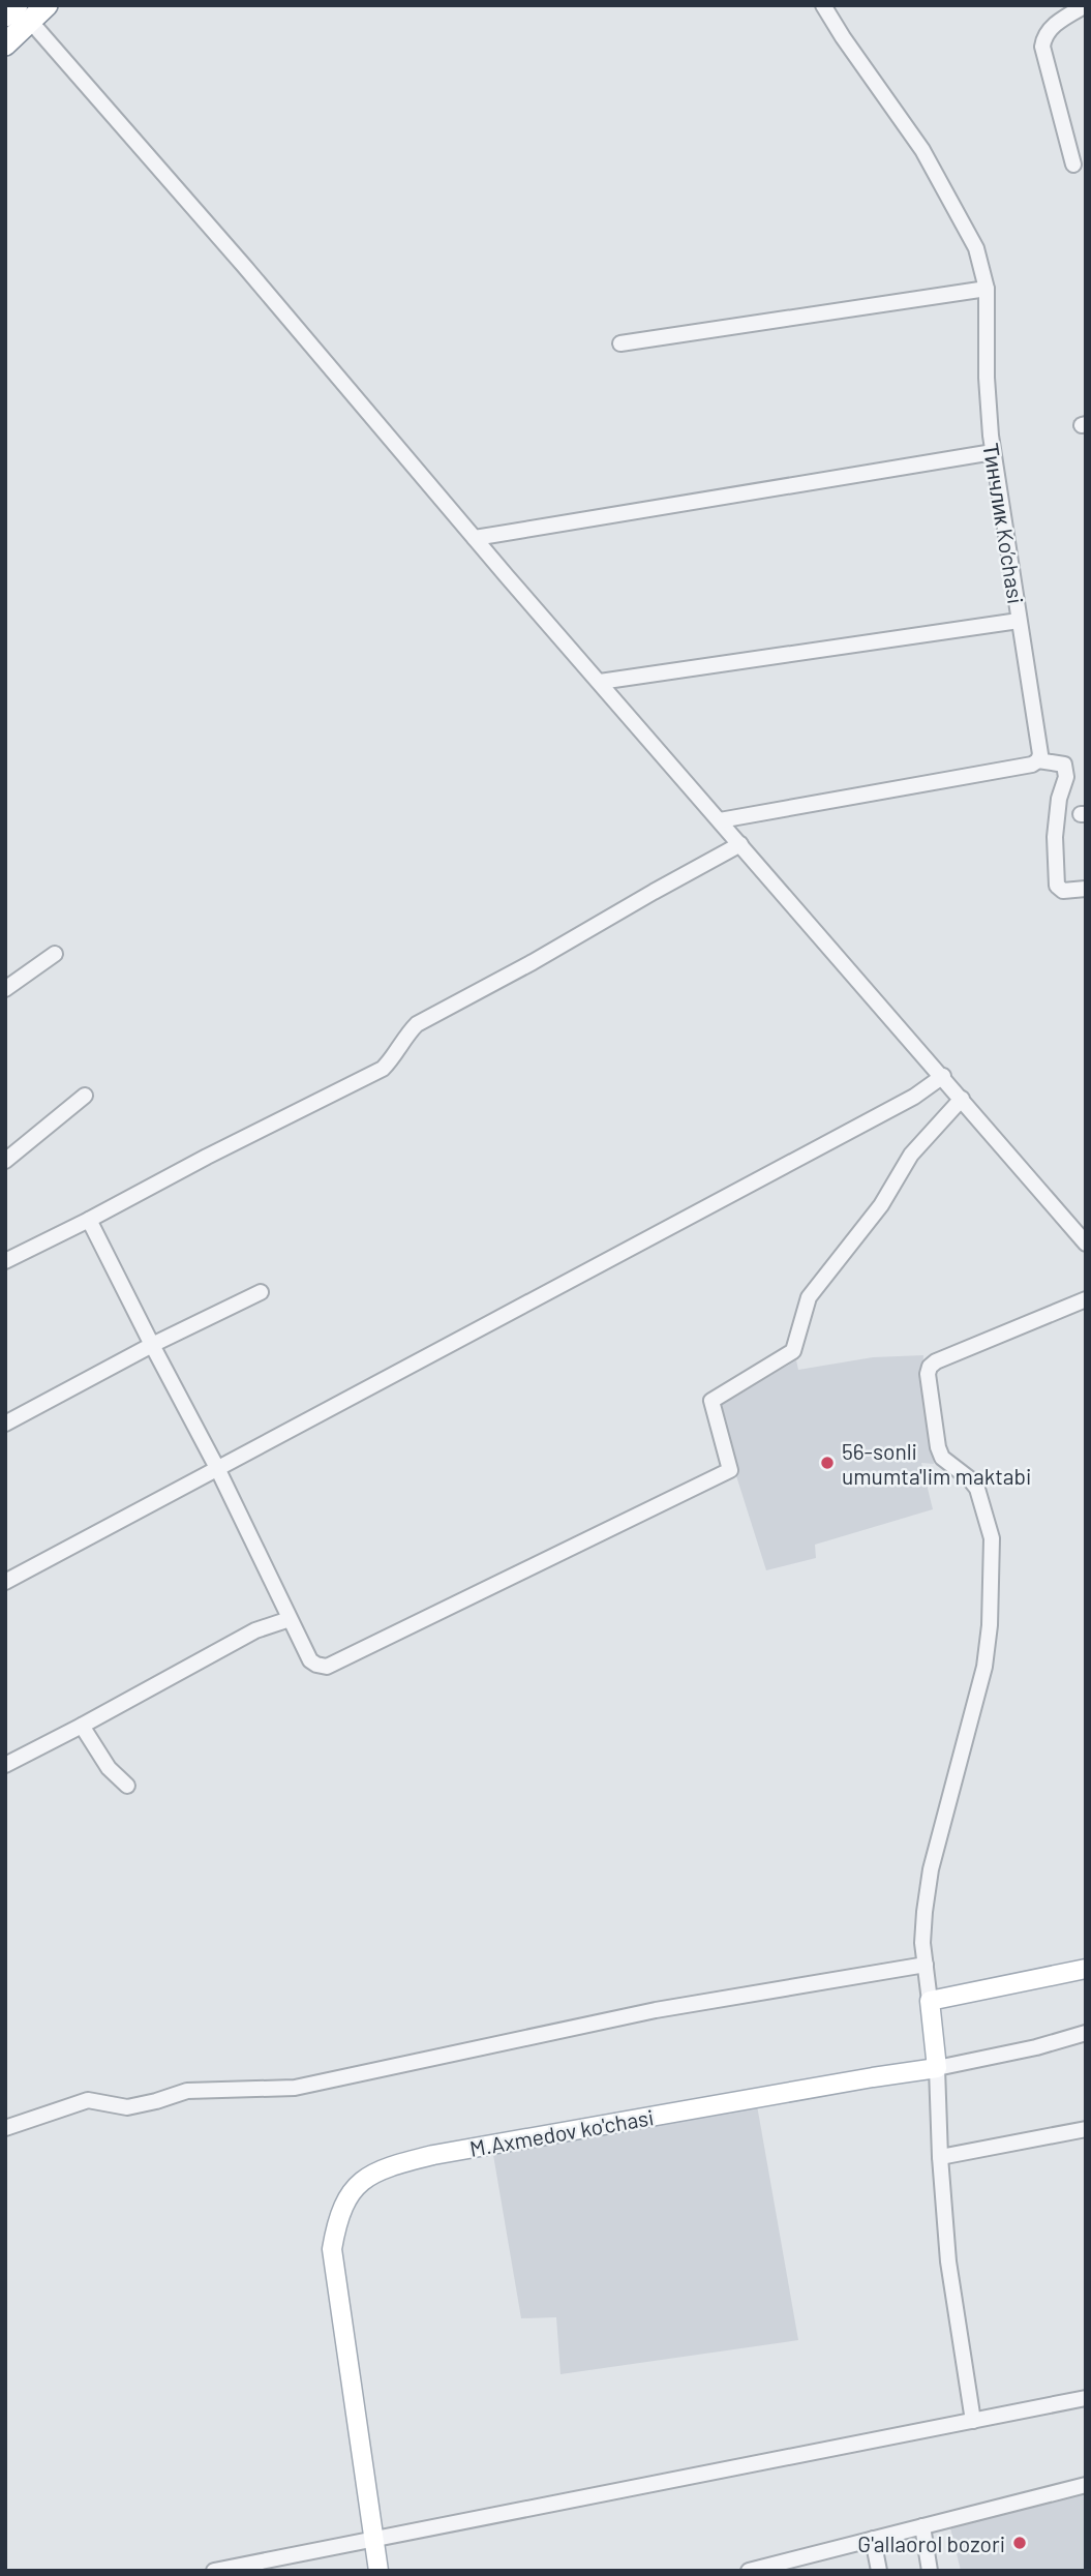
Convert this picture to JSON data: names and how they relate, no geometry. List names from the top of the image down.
{
  "streets": {
    "main road": ["M.Axmedov ko'chasi"],
    "street": ["Тинчлик Ko’chasi"]
  },
  "places": ["56-sonli umumta'lim maktabi", "G'allaorol bozori"]
}
